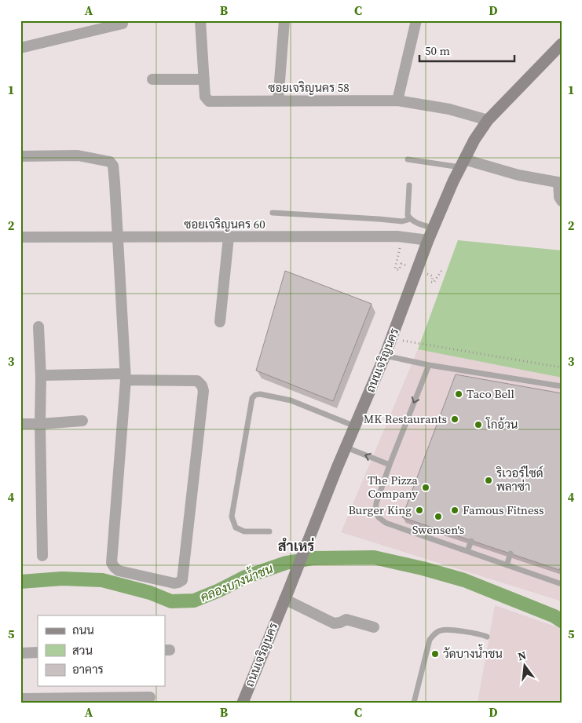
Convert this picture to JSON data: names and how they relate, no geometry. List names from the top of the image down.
{
  "streets": {
    "main road": ["ถนนเจริญนคร"],
    "street": ["ซอยเจริญนคร 58", "ซอยเจริญนคร 60"]
  },
  "crossings": [
    ["ซอยเจริญนคร 58", "ถนนเจริญนคร"],
    ["ซอยเจริญนคร 60", "ถนนเจริญนคร"]
  ],
  "districts": ["สำเหร่"],
  "water": ["คลองบางน้ำชน"],
  "places": [
    "Taco Bell",
    "MK Restaurants",
    "โกอ้วน",
    "ริเวอร์ไซด์ พลาซ่า",
    "The Pizza Company",
    "Burger King",
    "Famous Fitness",
    "Swensen's",
    "วัดบางน้ำชน"
  ],
  "legend": ["ถนน", "สวน", "อาคาร"],
  "scale_bar": "50 m",
  "north": "top",
  "grid": {
    "columns": [
      "A",
      "B",
      "C",
      "D"
    ],
    "rows": [
      "1",
      "2",
      "3",
      "4",
      "5"
    ]
  }
}
